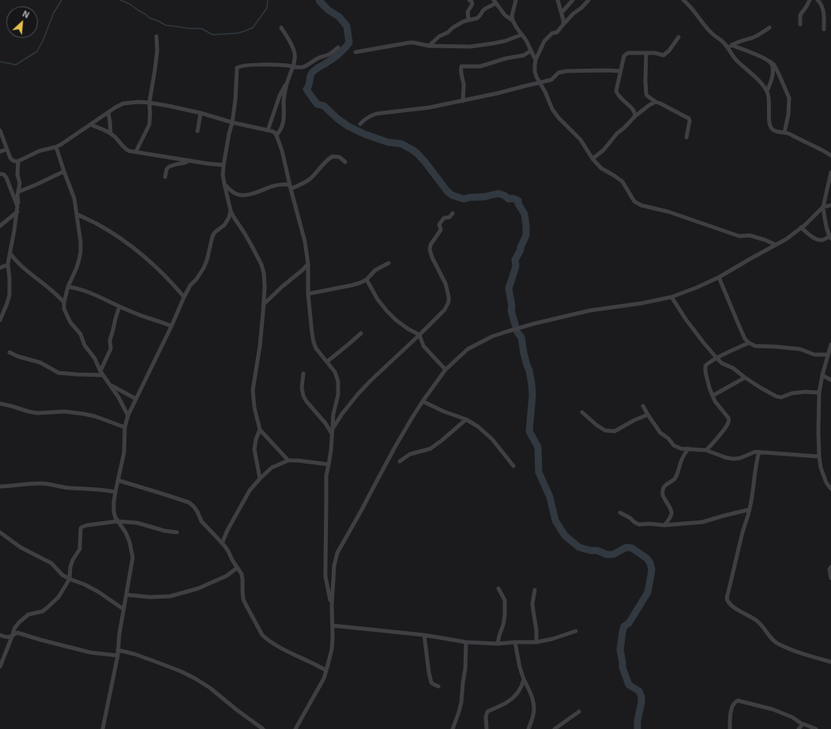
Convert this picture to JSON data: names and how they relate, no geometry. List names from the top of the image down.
{
  "north": "top right"
}
